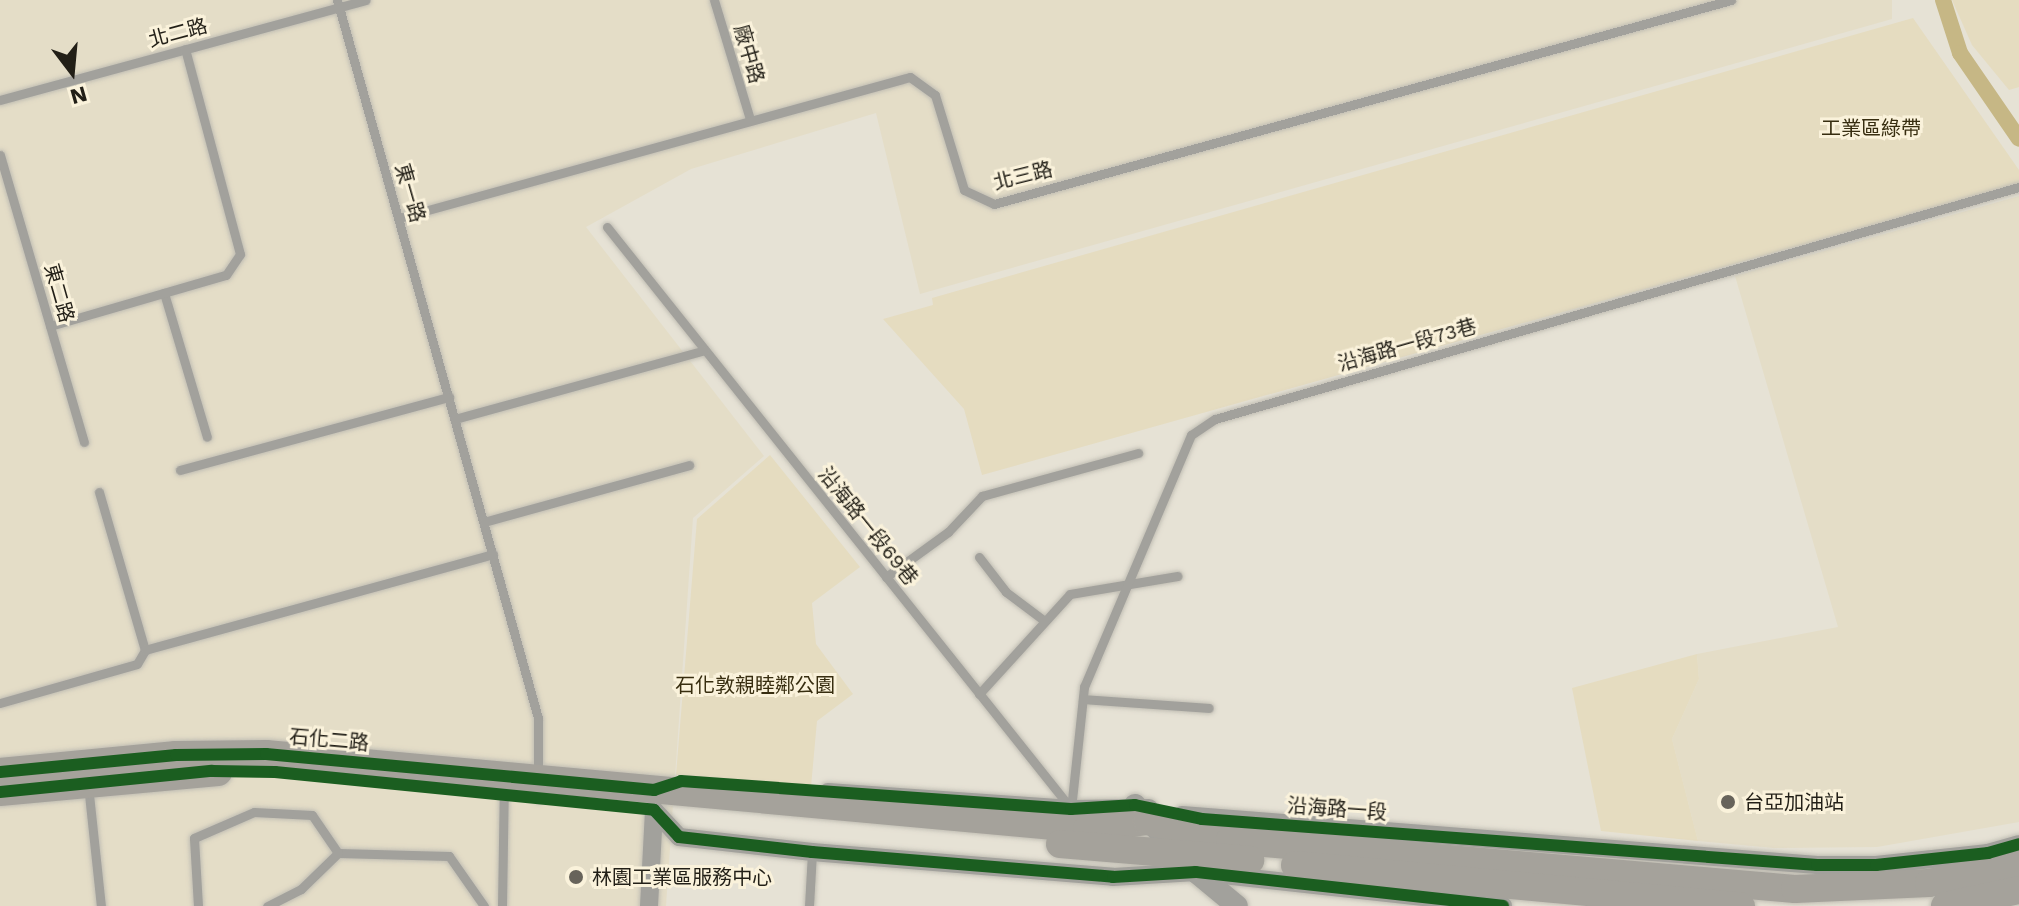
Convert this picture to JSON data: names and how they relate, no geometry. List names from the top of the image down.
{
  "streets": {
    "main road": ["石化二路", "沿海路一段"],
    "lane": [
      "北二路",
      "廠中路",
      "北三路",
      "東一路",
      "東二路",
      "沿海路一段73巷",
      "沿海路一段69巷"
    ]
  },
  "crossings": [
    ["北二路", "東一路"],
    ["廠中路", "北三路"],
    ["北三路", "東一路"],
    ["東一路", "石化二路"],
    ["沿海路一段73巷", "沿海路一段69巷"],
    ["沿海路一段73巷", "沿海路一段"],
    ["沿海路一段69巷", "沿海路一段"],
    ["石化二路", "沿海路一段"]
  ],
  "parks": ["工業區綠帶", "石化敦親睦鄰公園"],
  "places": ["台亞加油站", "林園工業區服務中心"],
  "north": "bottom"
}
